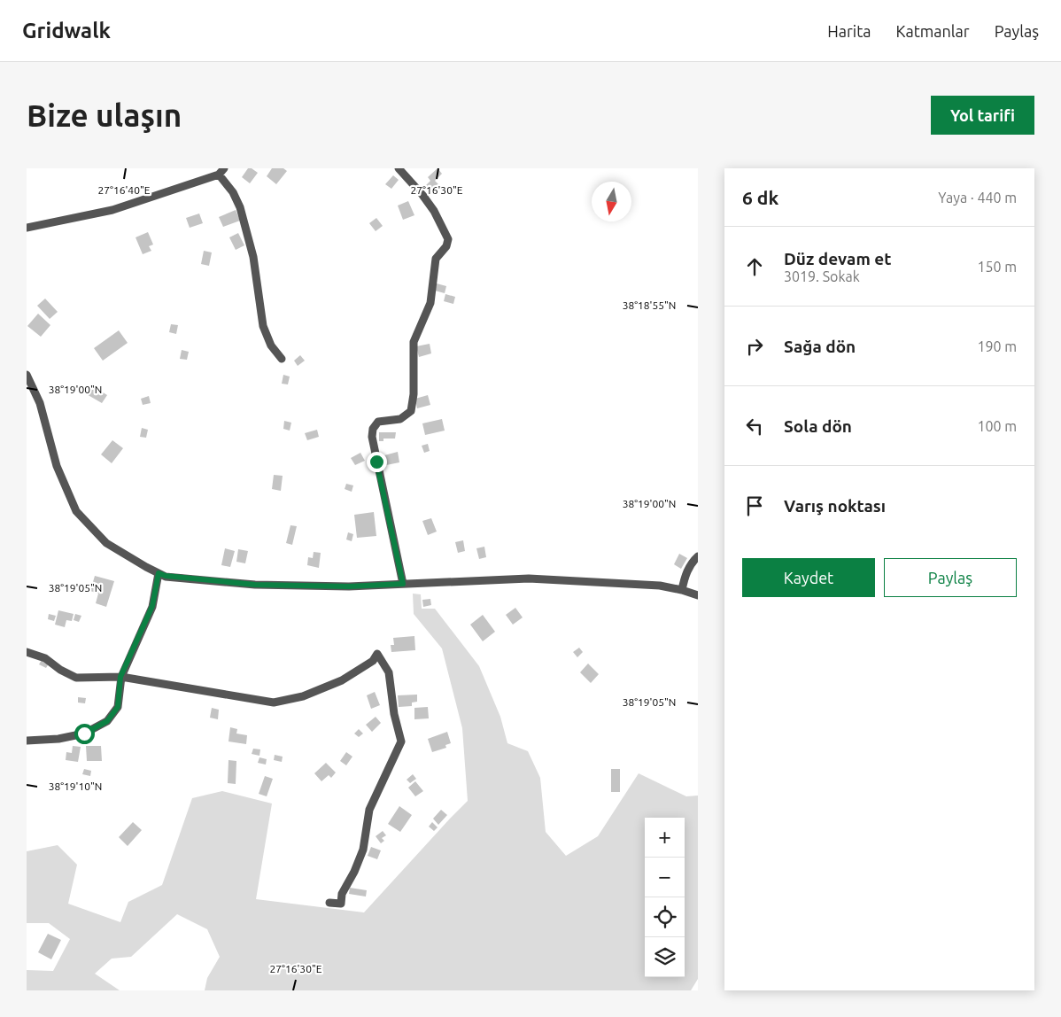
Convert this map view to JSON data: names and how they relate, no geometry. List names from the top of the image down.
{
  "north": "bottom",
  "page": {
    "header": "Gridwalk",
    "nav": ["Harita", "Katmanlar", "Paylaş"],
    "buttons": [
      "Yol tarifi",
      ["Kaydet", "Paylaş"]
    ],
    "title": "Bize ulaşın",
    "heading": ["6 dk", "Yaya · 440 m"],
    "list": [
      ["Düz devam et", "3019. Sokak", "150 m"],
      ["Sağa dön", "190 m"],
      ["Sola dön", "100 m"],
      "Varış noktası"
    ],
    "map_buttons": ["+", "−"]
  },
  "coordinates": [
    "27°16'40\"E",
    "27°16'30\"E",
    "38°18'55\"N",
    "38°19'00\"N",
    "38°19'05\"N",
    "38°19'10\"N"
  ]
}
